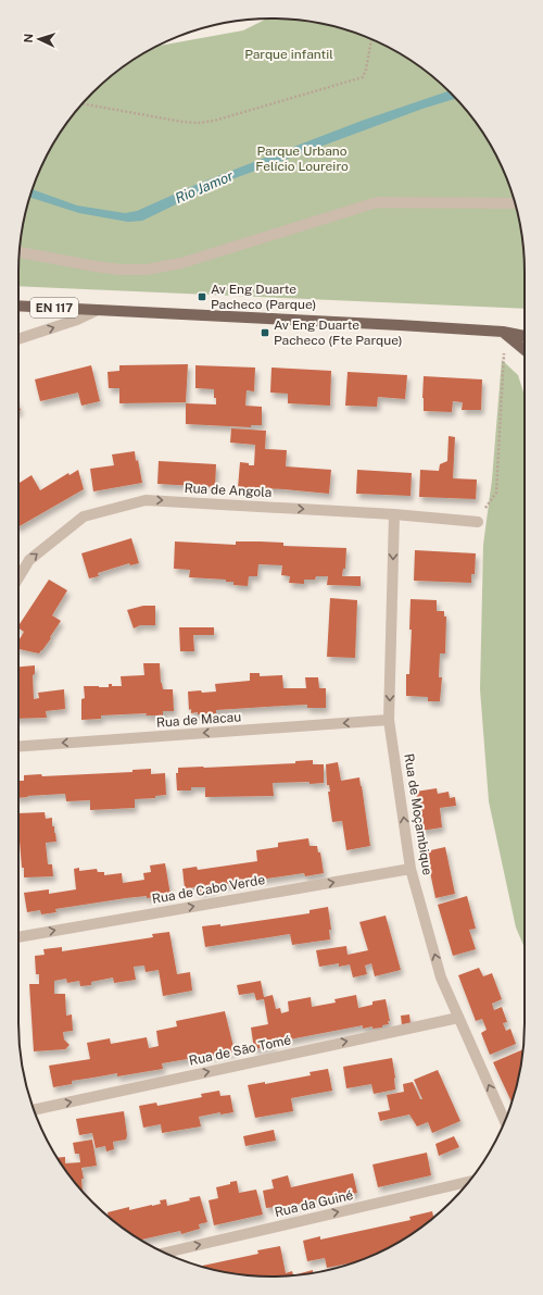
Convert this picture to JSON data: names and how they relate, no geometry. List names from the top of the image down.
{
  "streets": {
    "main road": ["EN 117"],
    "street": [
      "Rua de Angola",
      "Rua de Macau",
      "Rua de Moçambique",
      "Rua de Cabo Verde",
      "Rua de São Tomé",
      "Rua da Guiné"
    ]
  },
  "crossings": [
    ["Rua de Angola", "Rua de Moçambique"],
    ["Rua de Macau", "Rua de Moçambique"],
    ["Rua de Moçambique", "Rua de Cabo Verde"],
    ["Rua de Moçambique", "Rua de São Tomé"]
  ],
  "one_way": [
    "Rua de Angola",
    "Rua de Macau",
    "Rua de Cabo Verde",
    "Rua de São Tomé",
    "Rua da Guiné"
  ],
  "water": ["Rio Jamor"],
  "parks": ["Parque infantil", "Parque Urbano Felício Loureiro"],
  "places": {
    "transit": ["Av Eng Duarte Pacheco (Parque)", "Av Eng Duarte Pacheco (Fte Parque)"]
  },
  "north": "left"
}
